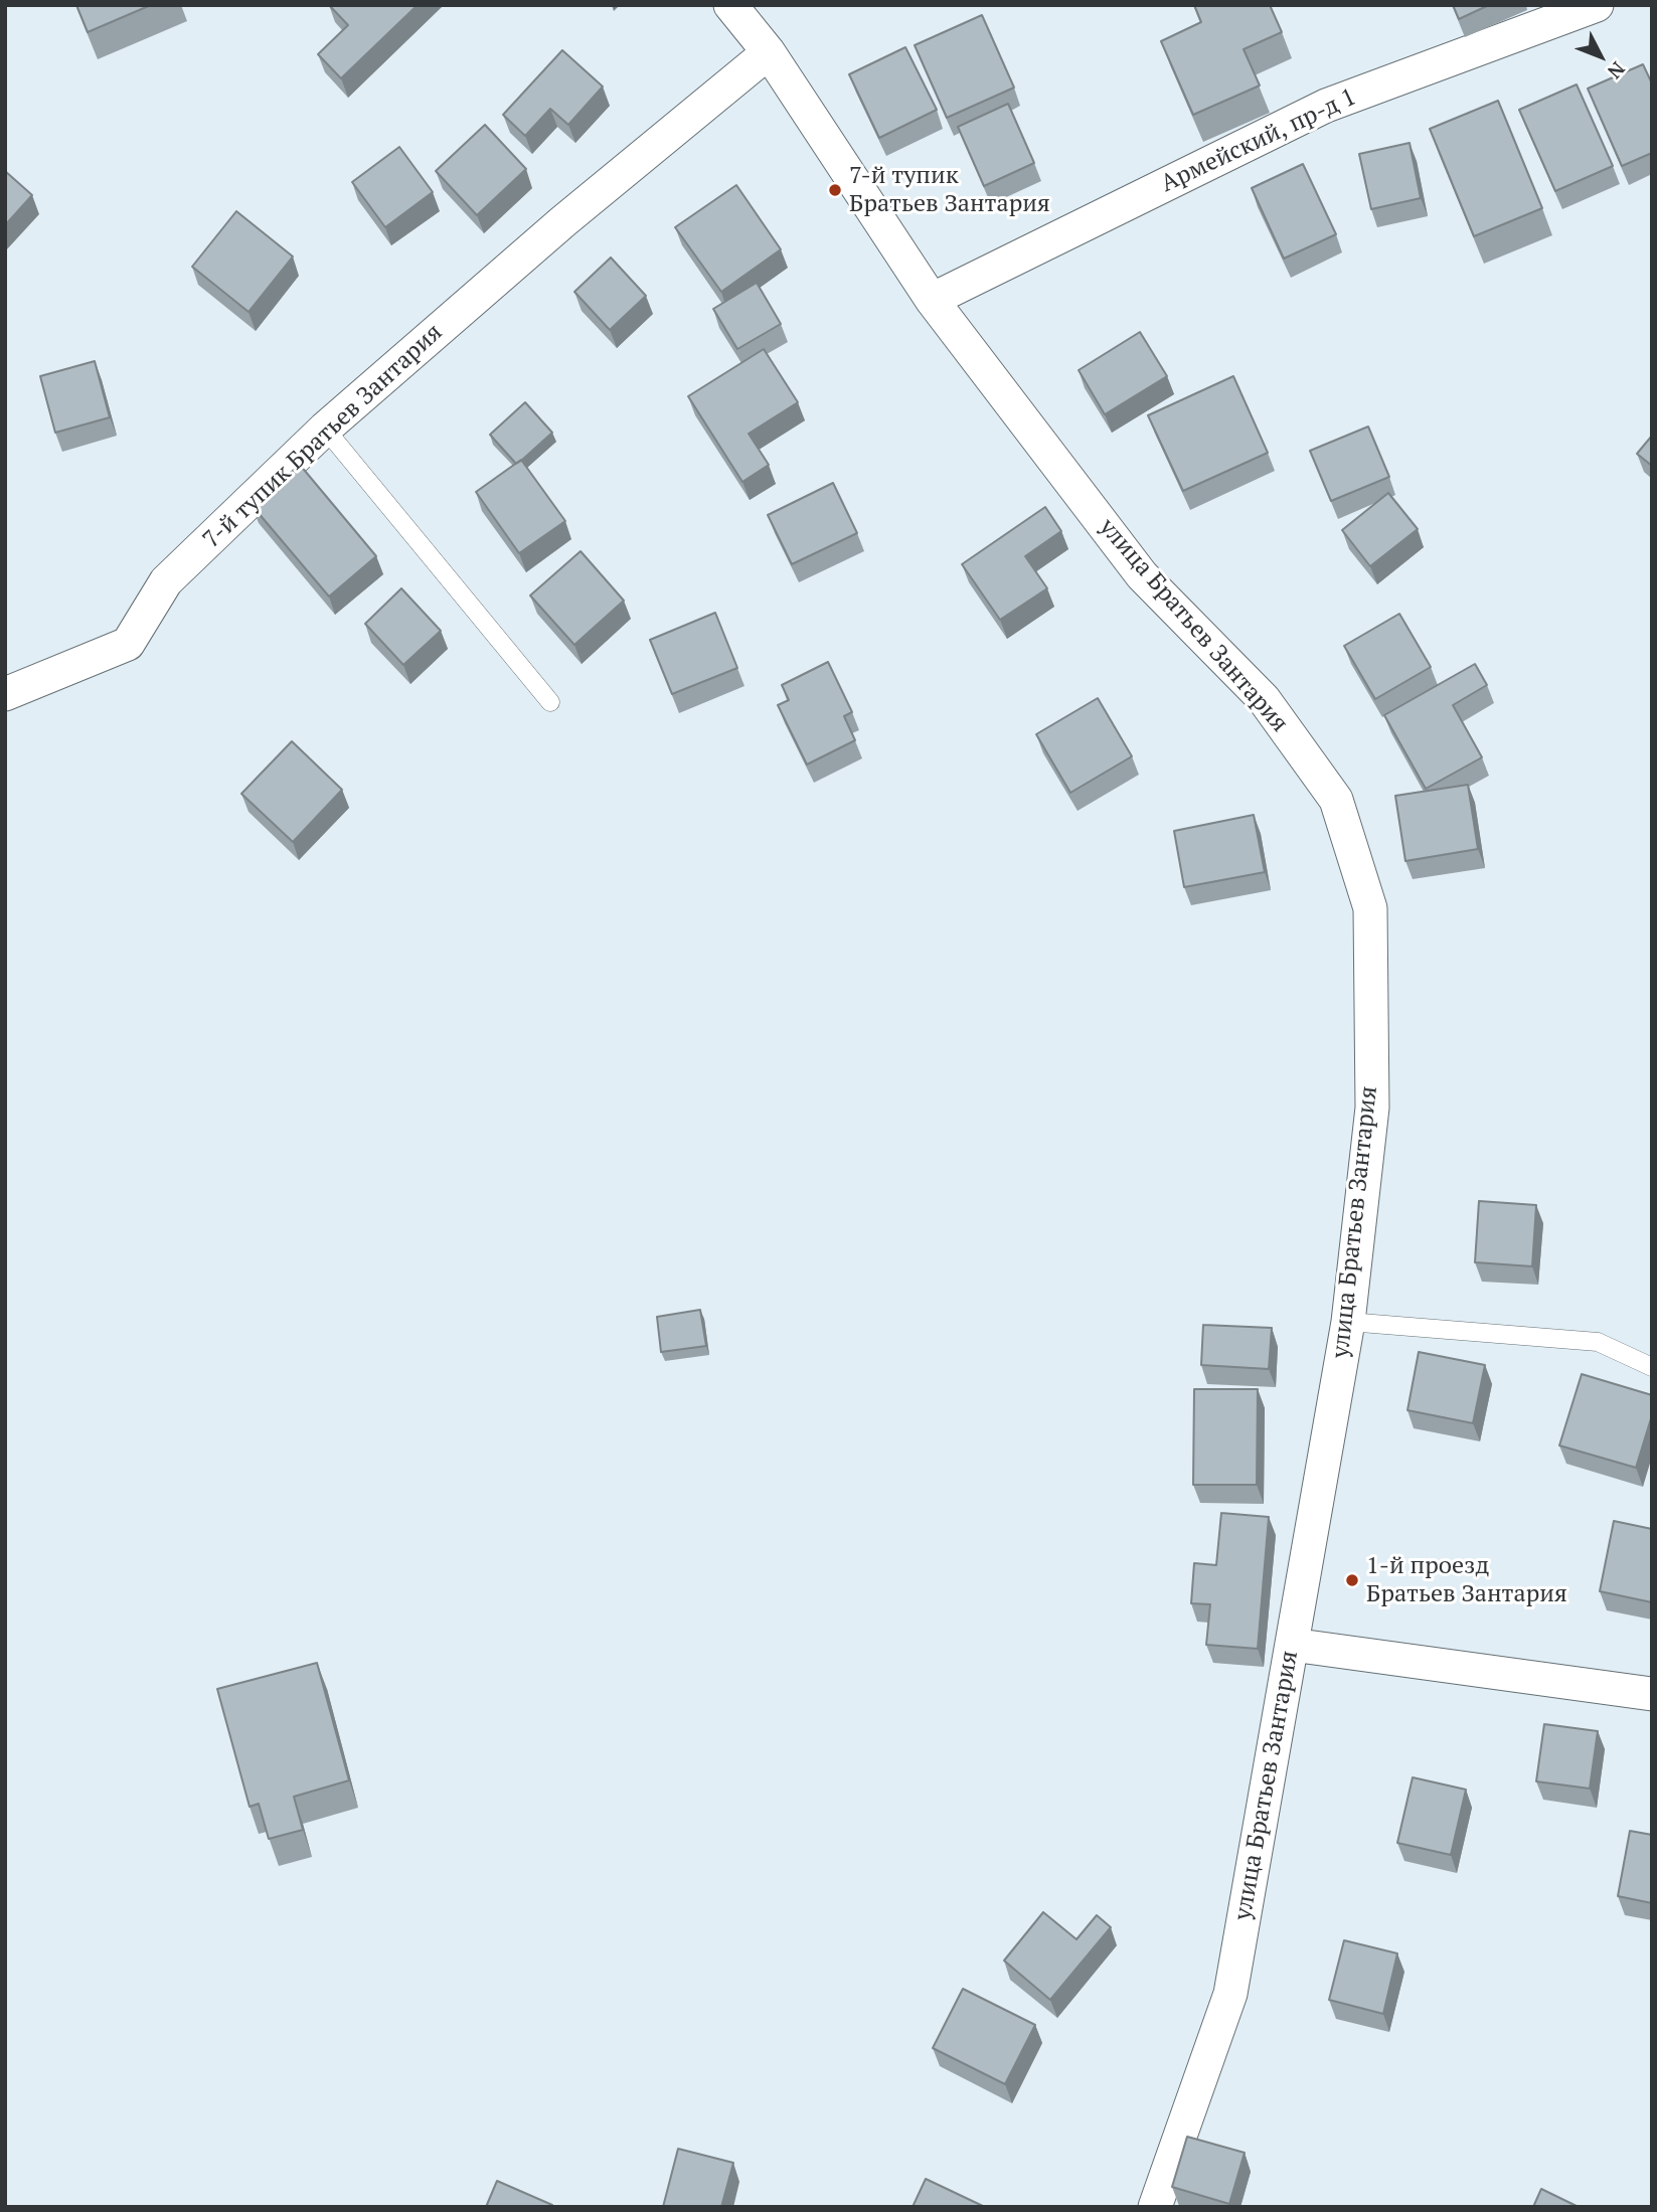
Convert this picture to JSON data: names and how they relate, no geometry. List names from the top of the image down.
{
  "streets": {
    "street": ["Армейский, пр-д 1", "7-й тупик Братьев Зантария", "улица Братьев Зантария"]
  },
  "crossings": [
    ["Армейский, пр-д 1", "улица Братьев Зантария"],
    ["7-й тупик Братьев Зантария", "улица Братьев Зантария"]
  ],
  "places": ["7-й тупик Братьев Зантария", "1-й проезд Братьев Зантария"],
  "north": "bottom right"
}
